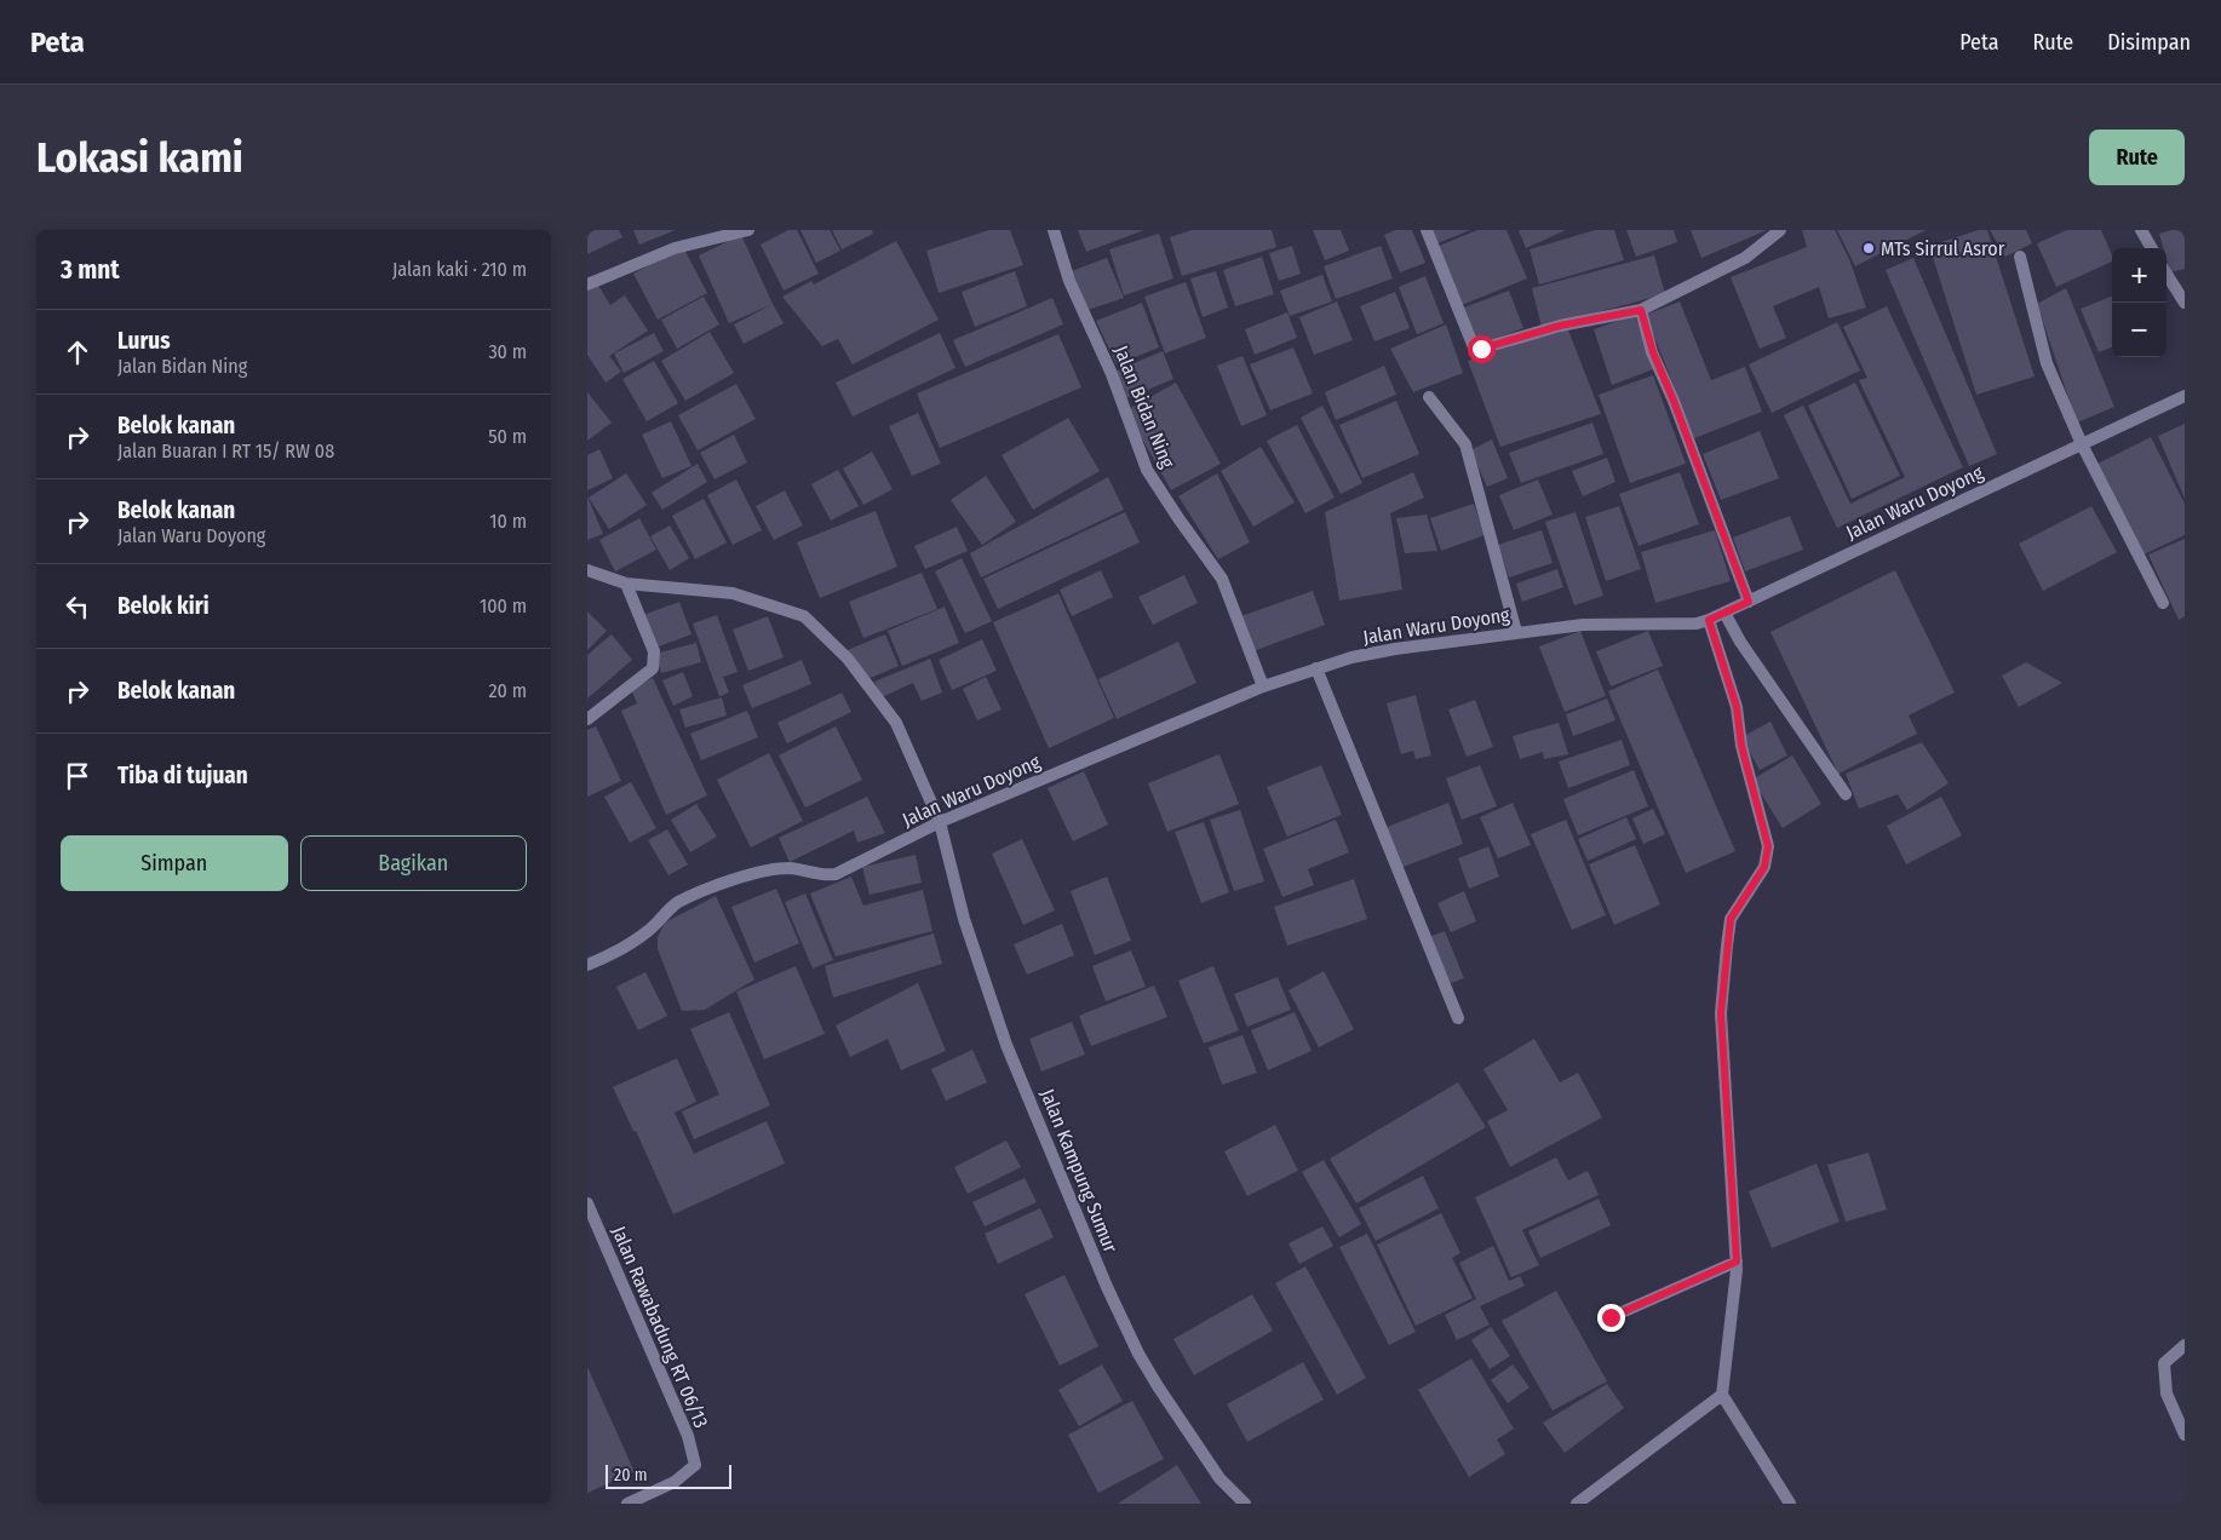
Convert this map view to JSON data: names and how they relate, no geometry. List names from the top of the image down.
{
  "streets": {
    "street": [
      "Jalan Bidan Ning",
      "Jalan Waru Doyong",
      "Jalan Kampung Sumur",
      "Jalan Rawabadung RT 06/13"
    ]
  },
  "crossings": [
    ["Jalan Bidan Ning", "Jalan Waru Doyong"],
    ["Jalan Waru Doyong", "Jalan Kampung Sumur"]
  ],
  "places": ["MTs Sirrul Asror"],
  "scale_bar": "20 m",
  "page": {
    "header": "Peta",
    "nav": ["Peta", "Rute", "Disimpan"],
    "buttons": [
      "Rute",
      ["Simpan", "Bagikan"]
    ],
    "title": "Lokasi kami",
    "heading": ["3 mnt", "Jalan kaki · 210 m"],
    "map_buttons": ["+", "−"],
    "list": [
      ["Lurus", "Jalan Bidan Ning", "30 m"],
      ["Belok kanan", "Jalan Buaran I RT 15/ RW 08", "50 m"],
      ["Belok kanan", "Jalan Waru Doyong", "10 m"],
      ["Belok kiri", "100 m"],
      ["Belok kanan", "20 m"],
      "Tiba di tujuan"
    ],
    "scale": "20 m"
  }
}
